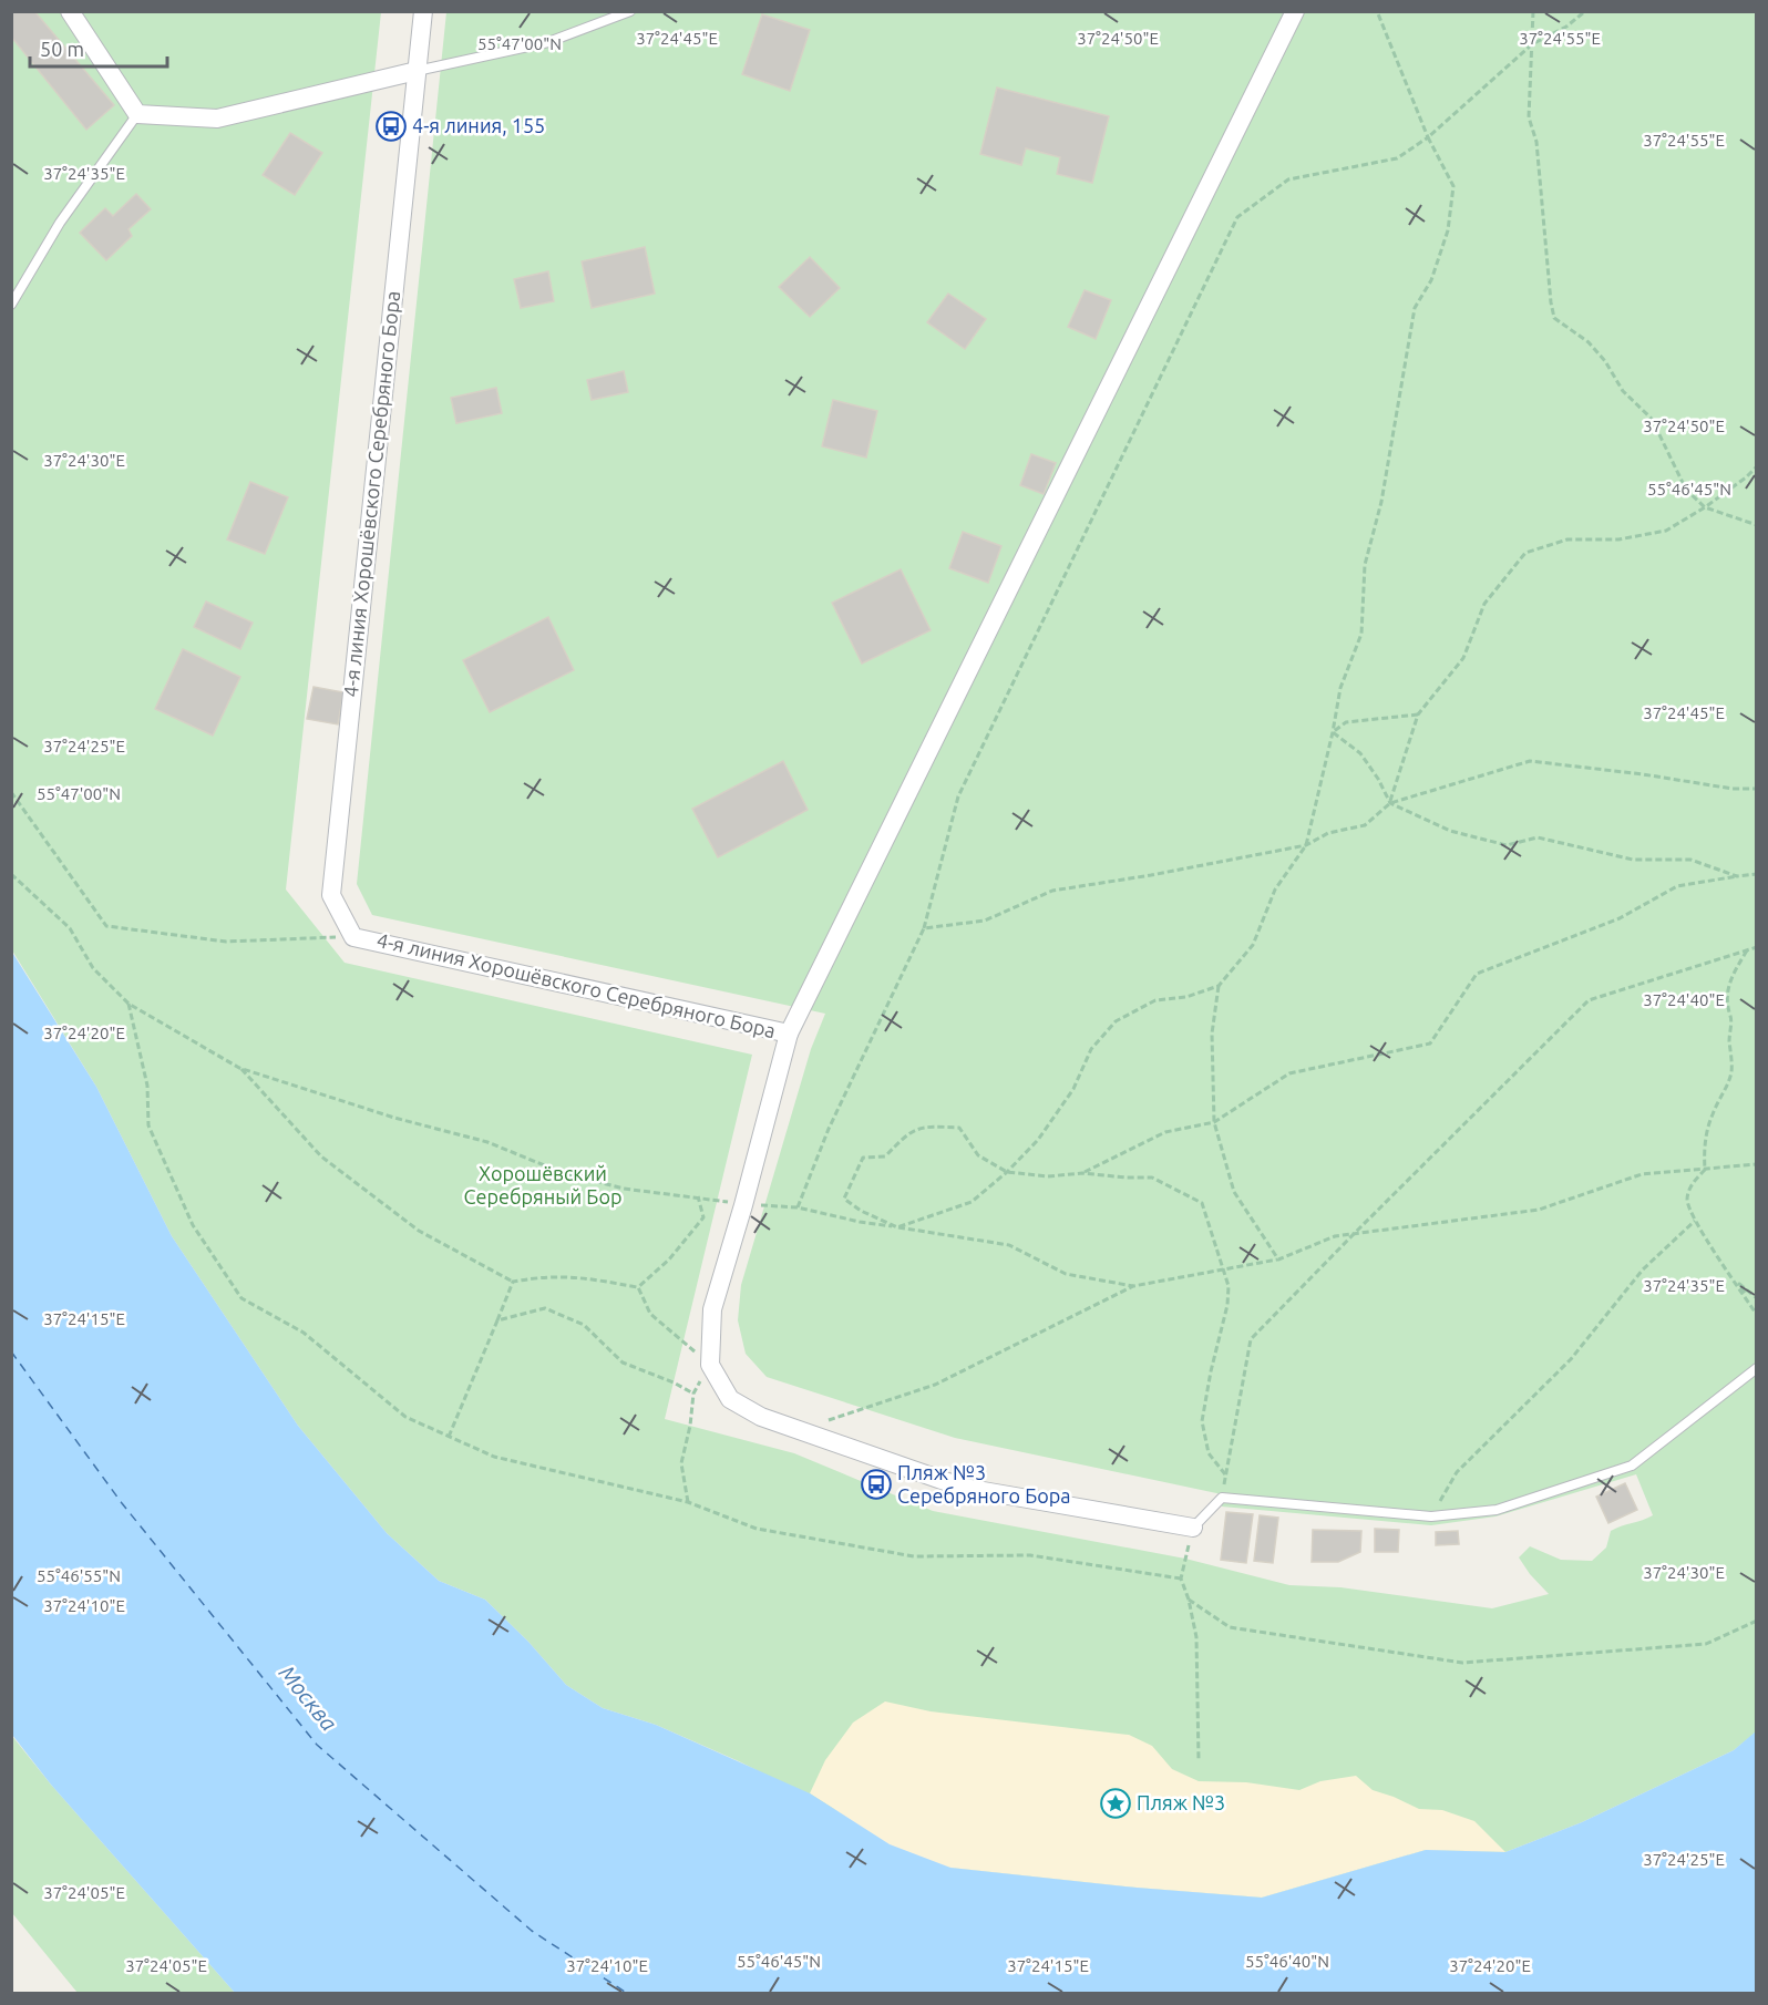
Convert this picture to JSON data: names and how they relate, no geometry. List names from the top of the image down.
{
  "streets": {
    "street": ["4-я линия Хорошёвского Серебряного Бора"]
  },
  "water": ["Москва"],
  "parks": ["Хорошёвский Серебряный Бор"],
  "places": {
    "bus stop": ["4-я линия, 155", "Пляж №3 Cеребряного Бора"],
    "place": ["Пляж №3"]
  },
  "scale_bar": "50 m",
  "coordinates": [
    "37°24'45\"E",
    "37°24'50\"E",
    "37°24'55\"E",
    "55°47'00\"N",
    "37°24'35\"E",
    "37°24'30\"E",
    "55°46'45\"N",
    "37°24'25\"E",
    "37°24'40\"E",
    "37°24'20\"E",
    "37°24'15\"E",
    "55°46'55\"N",
    "37°24'10\"E",
    "37°24'05\"E",
    "55°46'40\"N"
  ]
}
